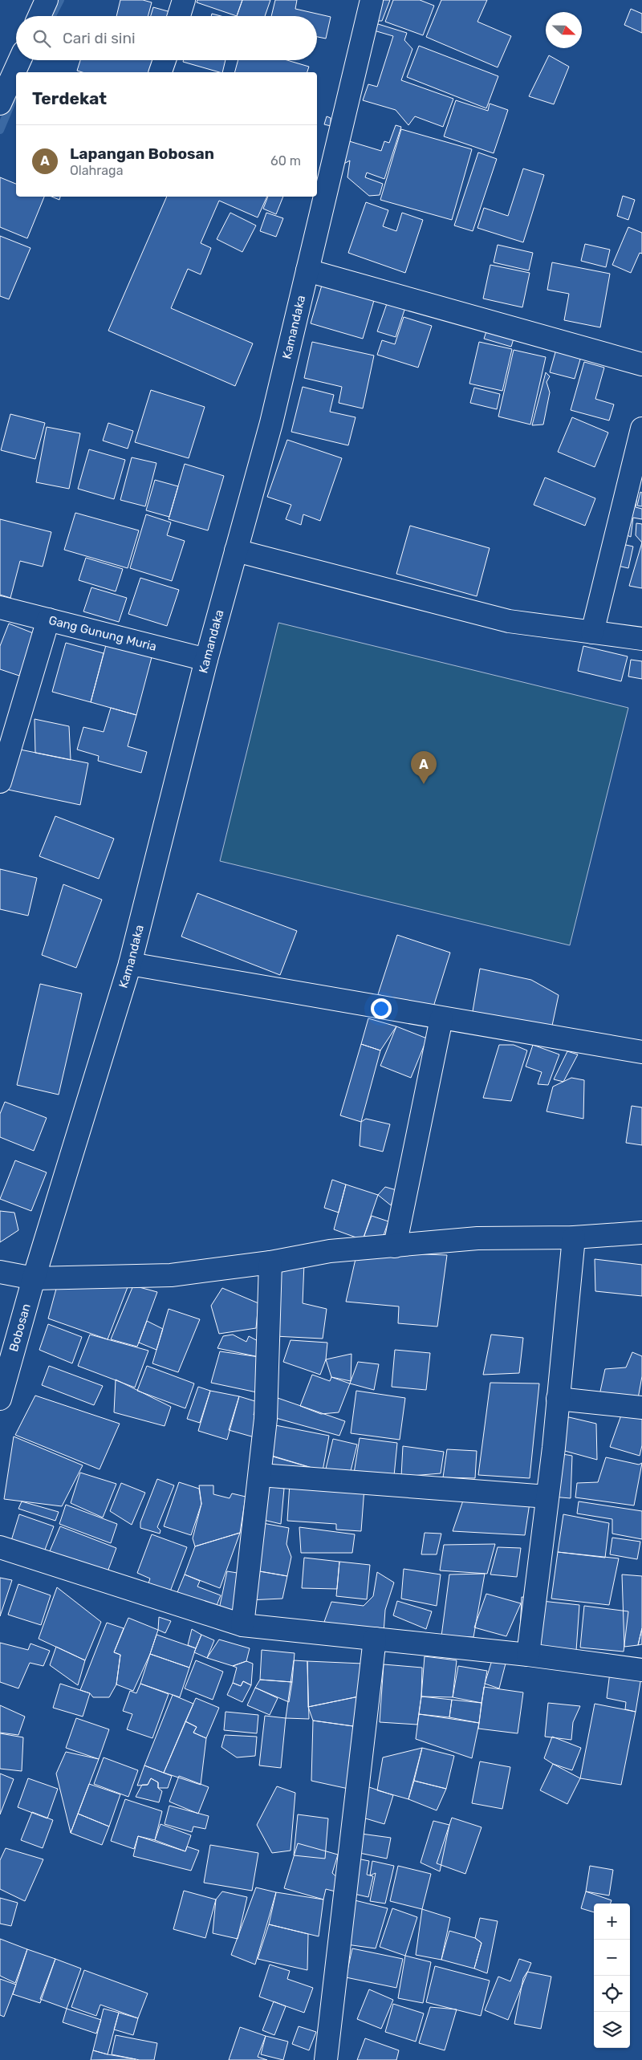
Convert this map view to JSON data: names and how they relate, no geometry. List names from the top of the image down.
{
  "streets": {
    "street": ["Kamandaka", "Gang Gunung Muria", "Bobosan"]
  },
  "crossings": [
    ["Kamandaka", "Gang Gunung Muria"],
    ["Kamandaka", "Bobosan"]
  ],
  "north": "right",
  "page": {
    "search": "Cari di sini",
    "heading": "Terdekat",
    "list": [
      {
        "mark": "A",
        "name": "Lapangan Bobosan",
        "note": "Olahraga",
        "value": "60 m"
      }
    ],
    "pins": "A",
    "map_buttons": ["+", "−"]
  }
}
